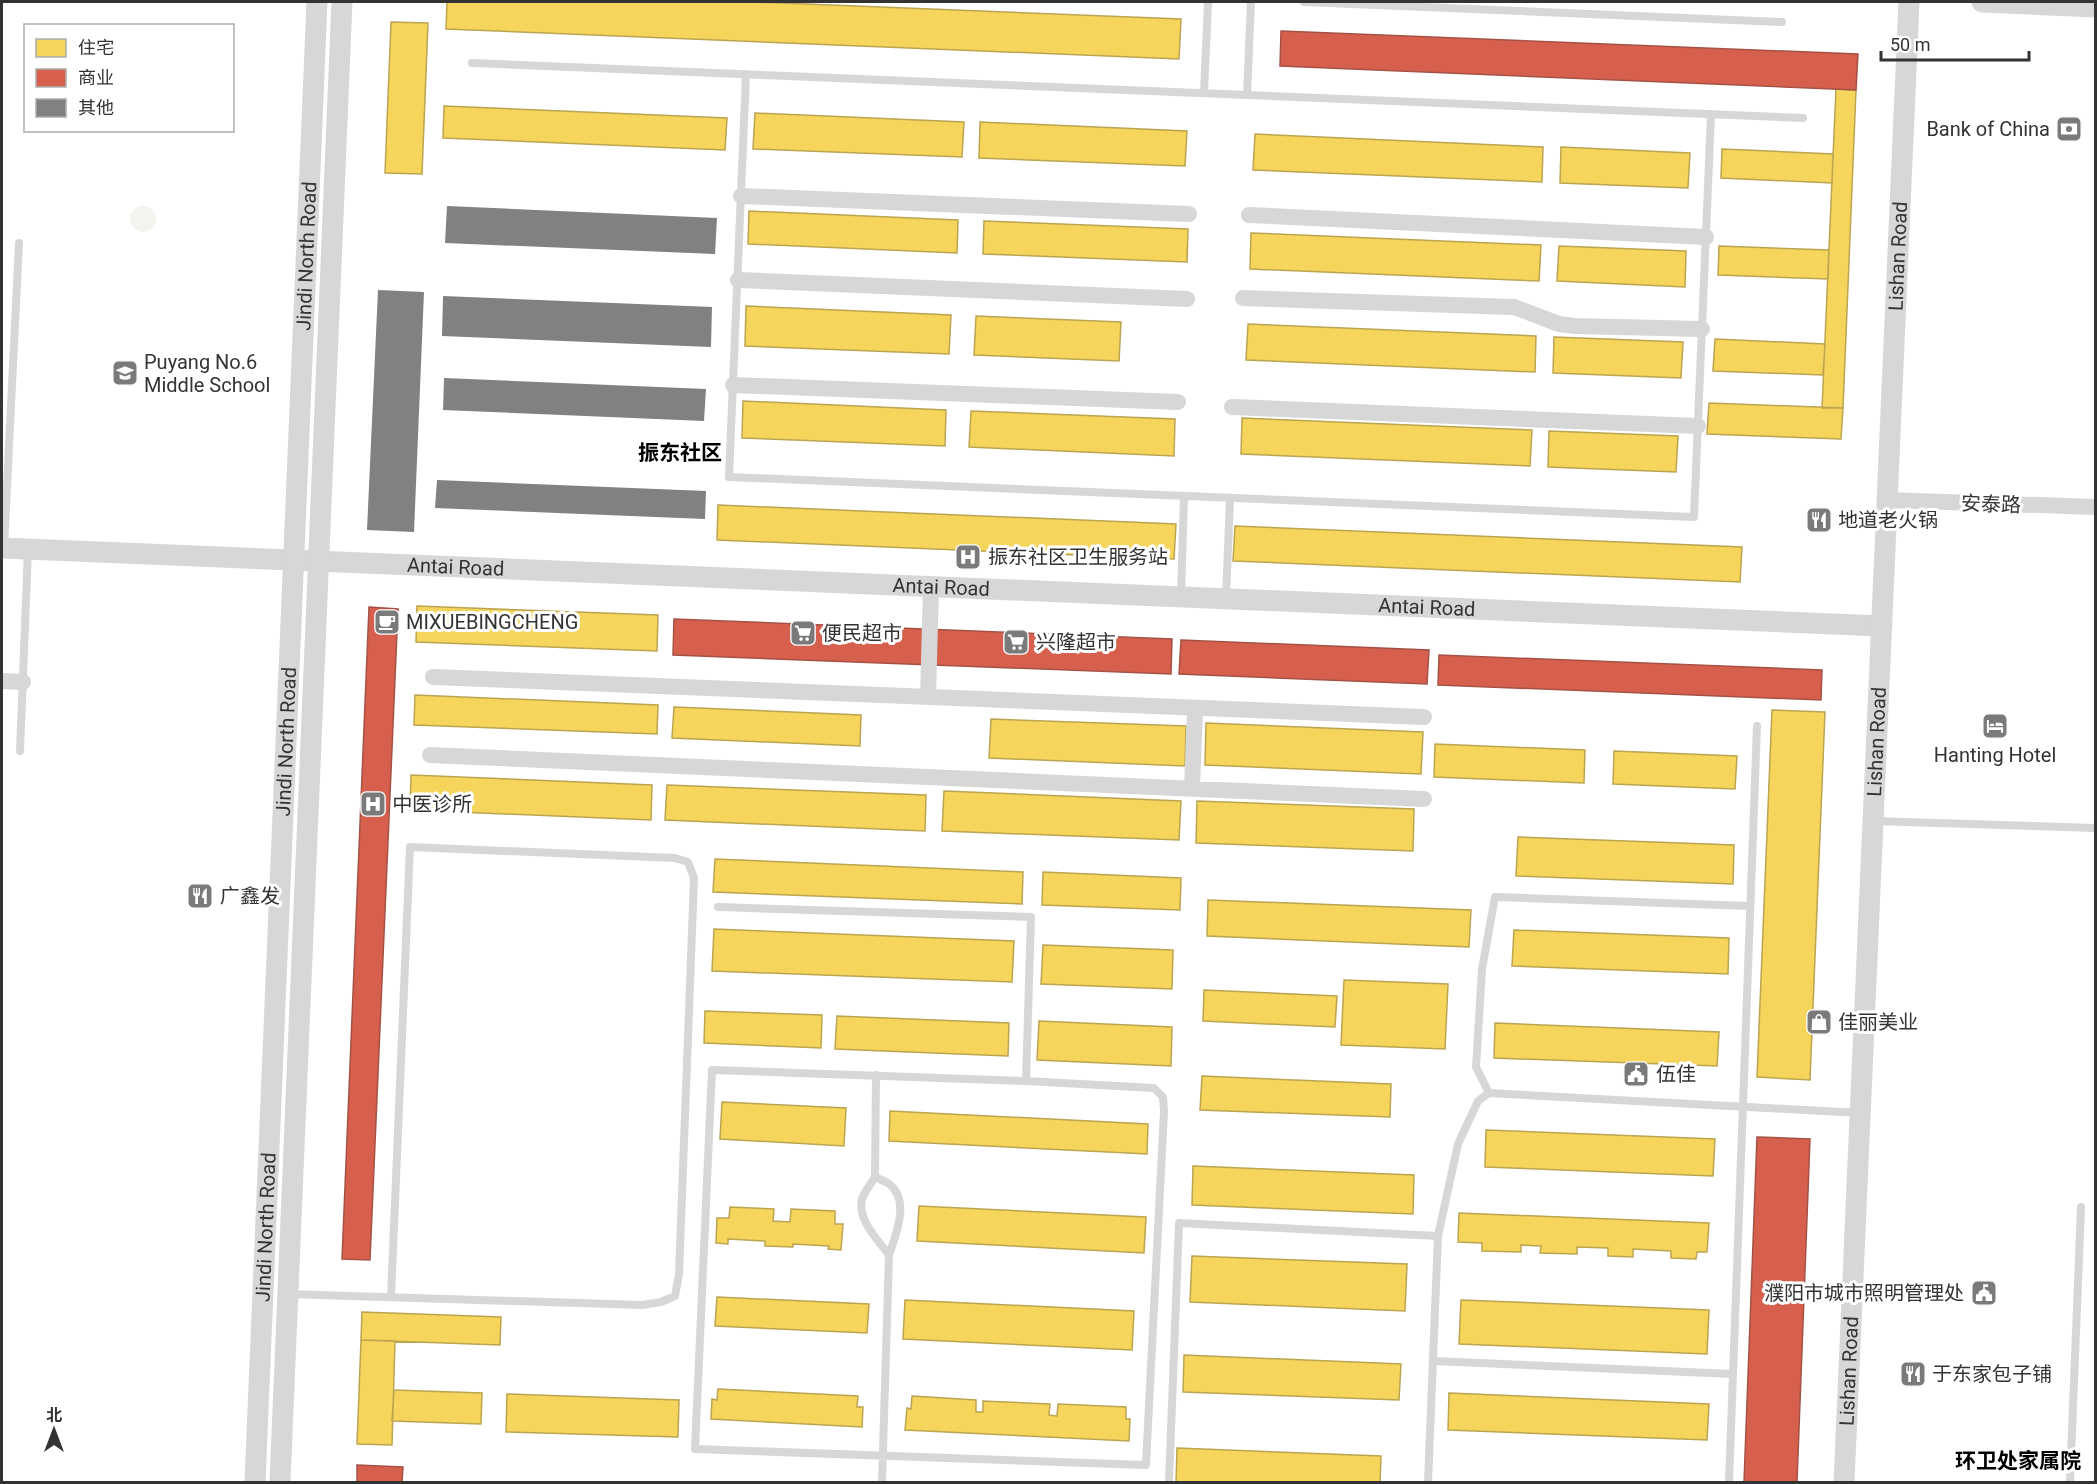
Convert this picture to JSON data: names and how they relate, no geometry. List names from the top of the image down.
{
  "streets": {
    "street": [
      "Jindi North Road",
      "Lishan Road",
      "安泰路",
      "Antai Road"
    ]
  },
  "crossings": [
    ["Jindi North Road", "Antai Road"],
    ["Lishan Road", "安泰路"],
    ["Lishan Road", "Antai Road"]
  ],
  "districts": ["振东社区", "环卫处家属院"],
  "places": {
    "bank": ["Bank of China"],
    "school or university": ["Puyang No.6 Middle School"],
    "restaurant": ["地道老火锅", "广鑫发", "于东家包子铺"],
    "hospital": ["振东社区卫生服务站", "中医诊所"],
    "cafe": ["MIXUEBINGCHENG"],
    "supermarket": ["便民超市", "兴隆超市"],
    "hotel": ["Hanting Hotel"],
    "shop": ["佳丽美业"],
    "public building": ["伍佳", "濮阳市城市照明管理处"]
  },
  "legend": ["住宅", "商业", "其他"],
  "scale_bar": "50 m",
  "north": "top"
}
